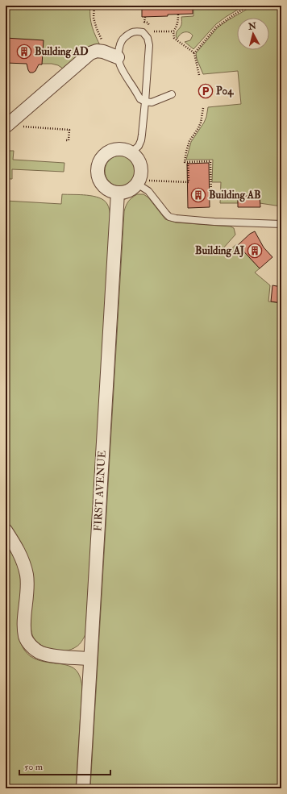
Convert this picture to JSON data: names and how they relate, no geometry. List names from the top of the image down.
{
  "streets": {
    "street": ["FIRST AVENUE"]
  },
  "places": {
    "building": ["Building AD", "Building AB", "Building AJ"],
    "parking": ["P04"]
  },
  "scale_bar": "50 m",
  "north": "top"
}
